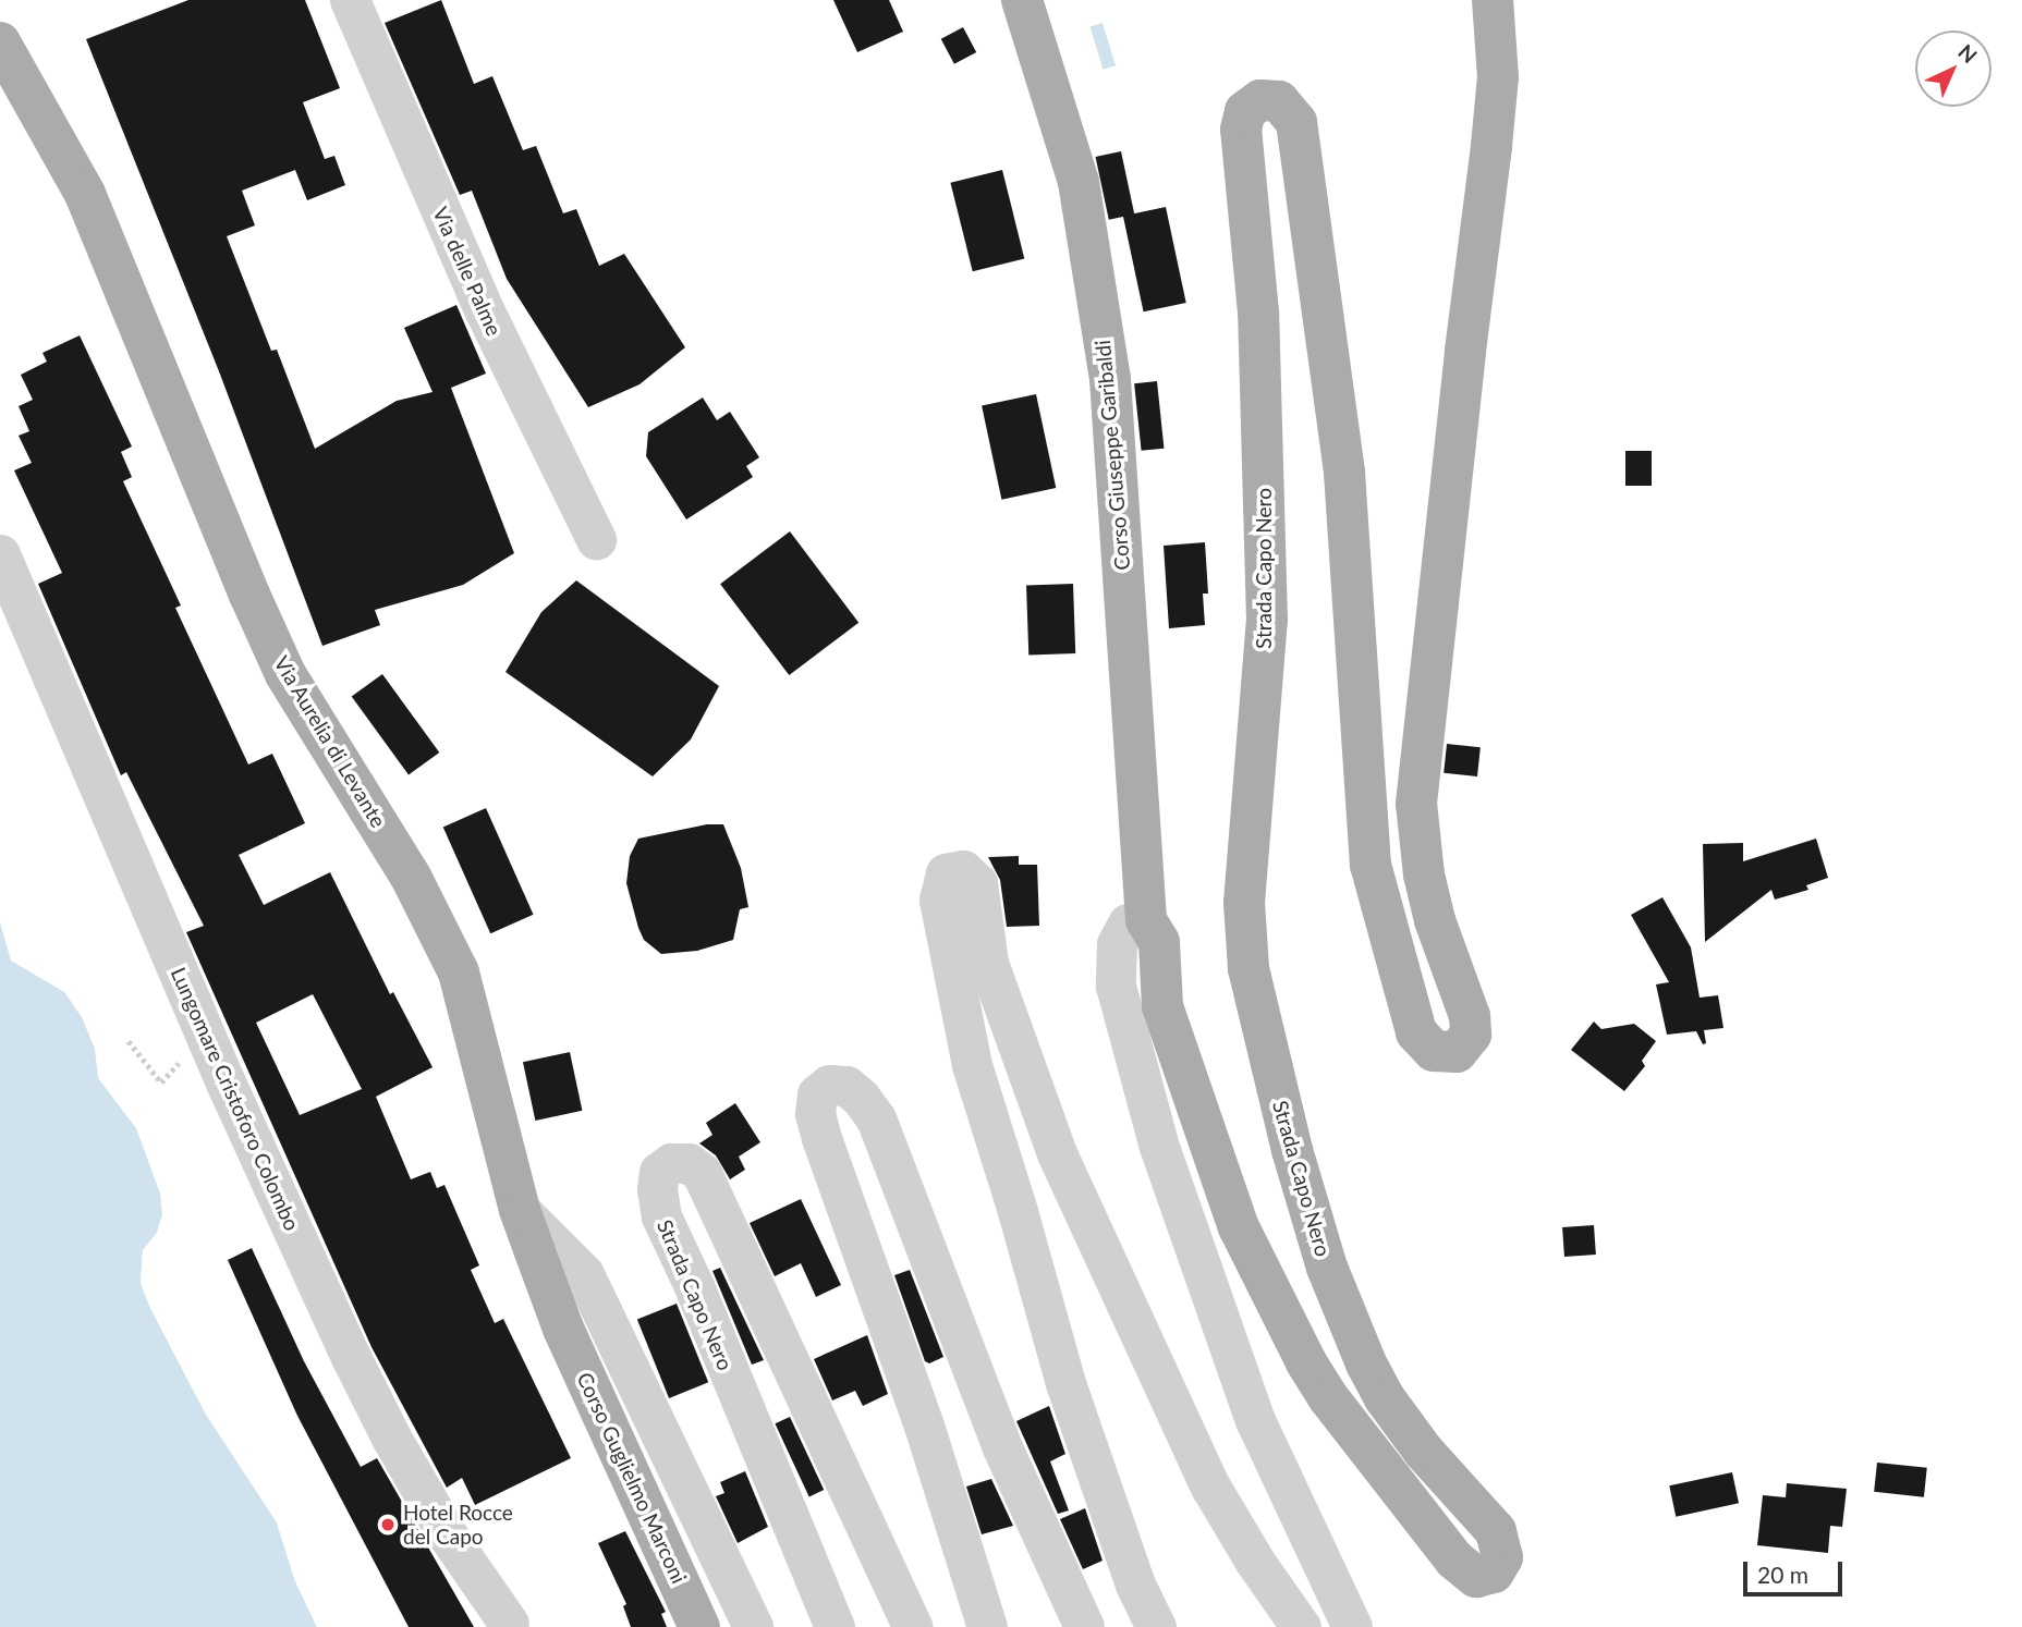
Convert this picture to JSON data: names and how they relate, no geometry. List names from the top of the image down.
{
  "streets": {
    "main road": [
      "Corso Giuseppe Garibaldi",
      "Strada Capo Nero",
      "Via Aurelia di Levante",
      "Corso Guglielmo Marconi"
    ],
    "street": ["Via delle Palme", "Lungomare Cristoforo Colombo"]
  },
  "crossings": [
    ["Corso Giuseppe Garibaldi", "Strada Capo Nero"],
    ["Via Aurelia di Levante", "Corso Guglielmo Marconi"]
  ],
  "places": ["Hotel Rocce del Capo"],
  "scale_bar": "20 m",
  "north": "top right"
}
